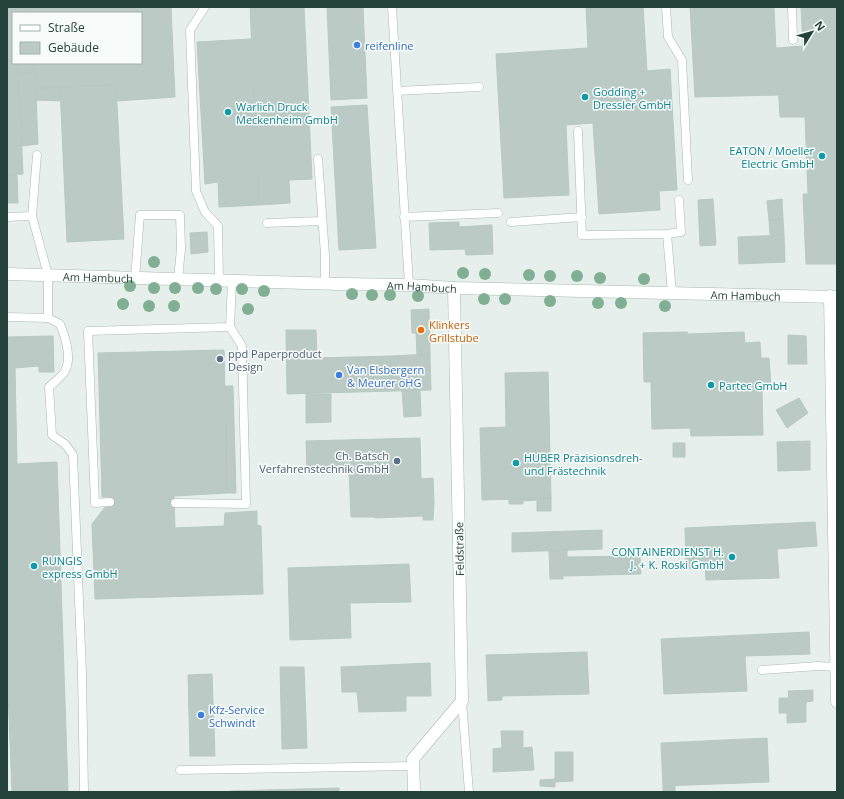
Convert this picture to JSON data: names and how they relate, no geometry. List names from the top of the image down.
{
  "streets": {
    "street": ["Am Hambuch", "Feldstraße"]
  },
  "crossings": [
    ["Am Hambuch", "Feldstraße"]
  ],
  "places": [
    "reifenline",
    "Godding + Dressler GmbH",
    "Warlich Druck Meckenheim GmbH",
    "EATON / Moeller Electric GmbH",
    "Klinkers Grillstube",
    "ppd Paperproduct Design",
    "Van Elsbergern & Meurer oHG",
    "Partec GmbH",
    "Ch. Batsch Verfahrenstechnik GmbH",
    "HUBER Präzisionsdreh- und Frästechnik",
    "CONTAINERDIENST H. J. + K. Roski GmbH",
    "RUNGIS express GmbH",
    "Kfz-Service Schwindt"
  ],
  "legend": ["Straße", "Gebäude"],
  "north": "top right"
}
